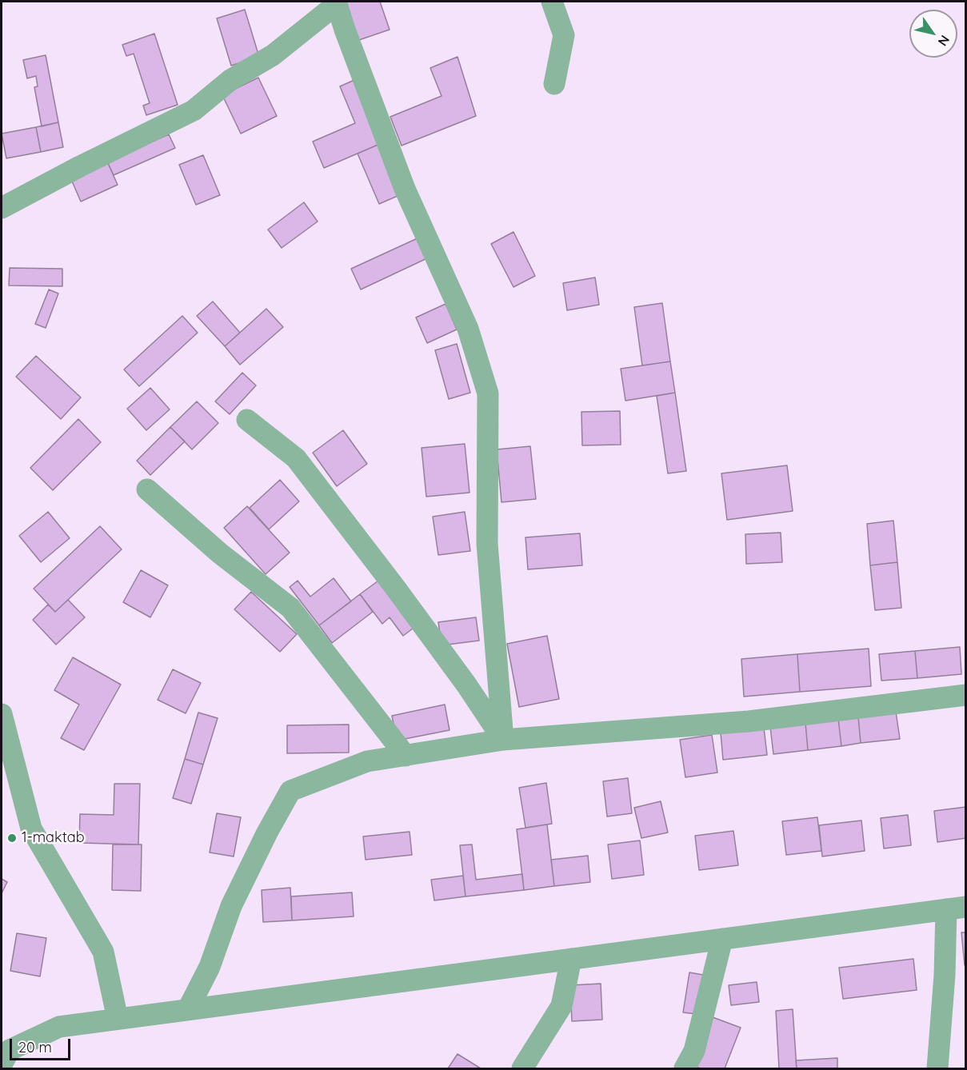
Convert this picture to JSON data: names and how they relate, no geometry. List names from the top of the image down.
{
  "places": ["1-maktab"],
  "scale_bar": "20 m",
  "north": "bottom right"
}
